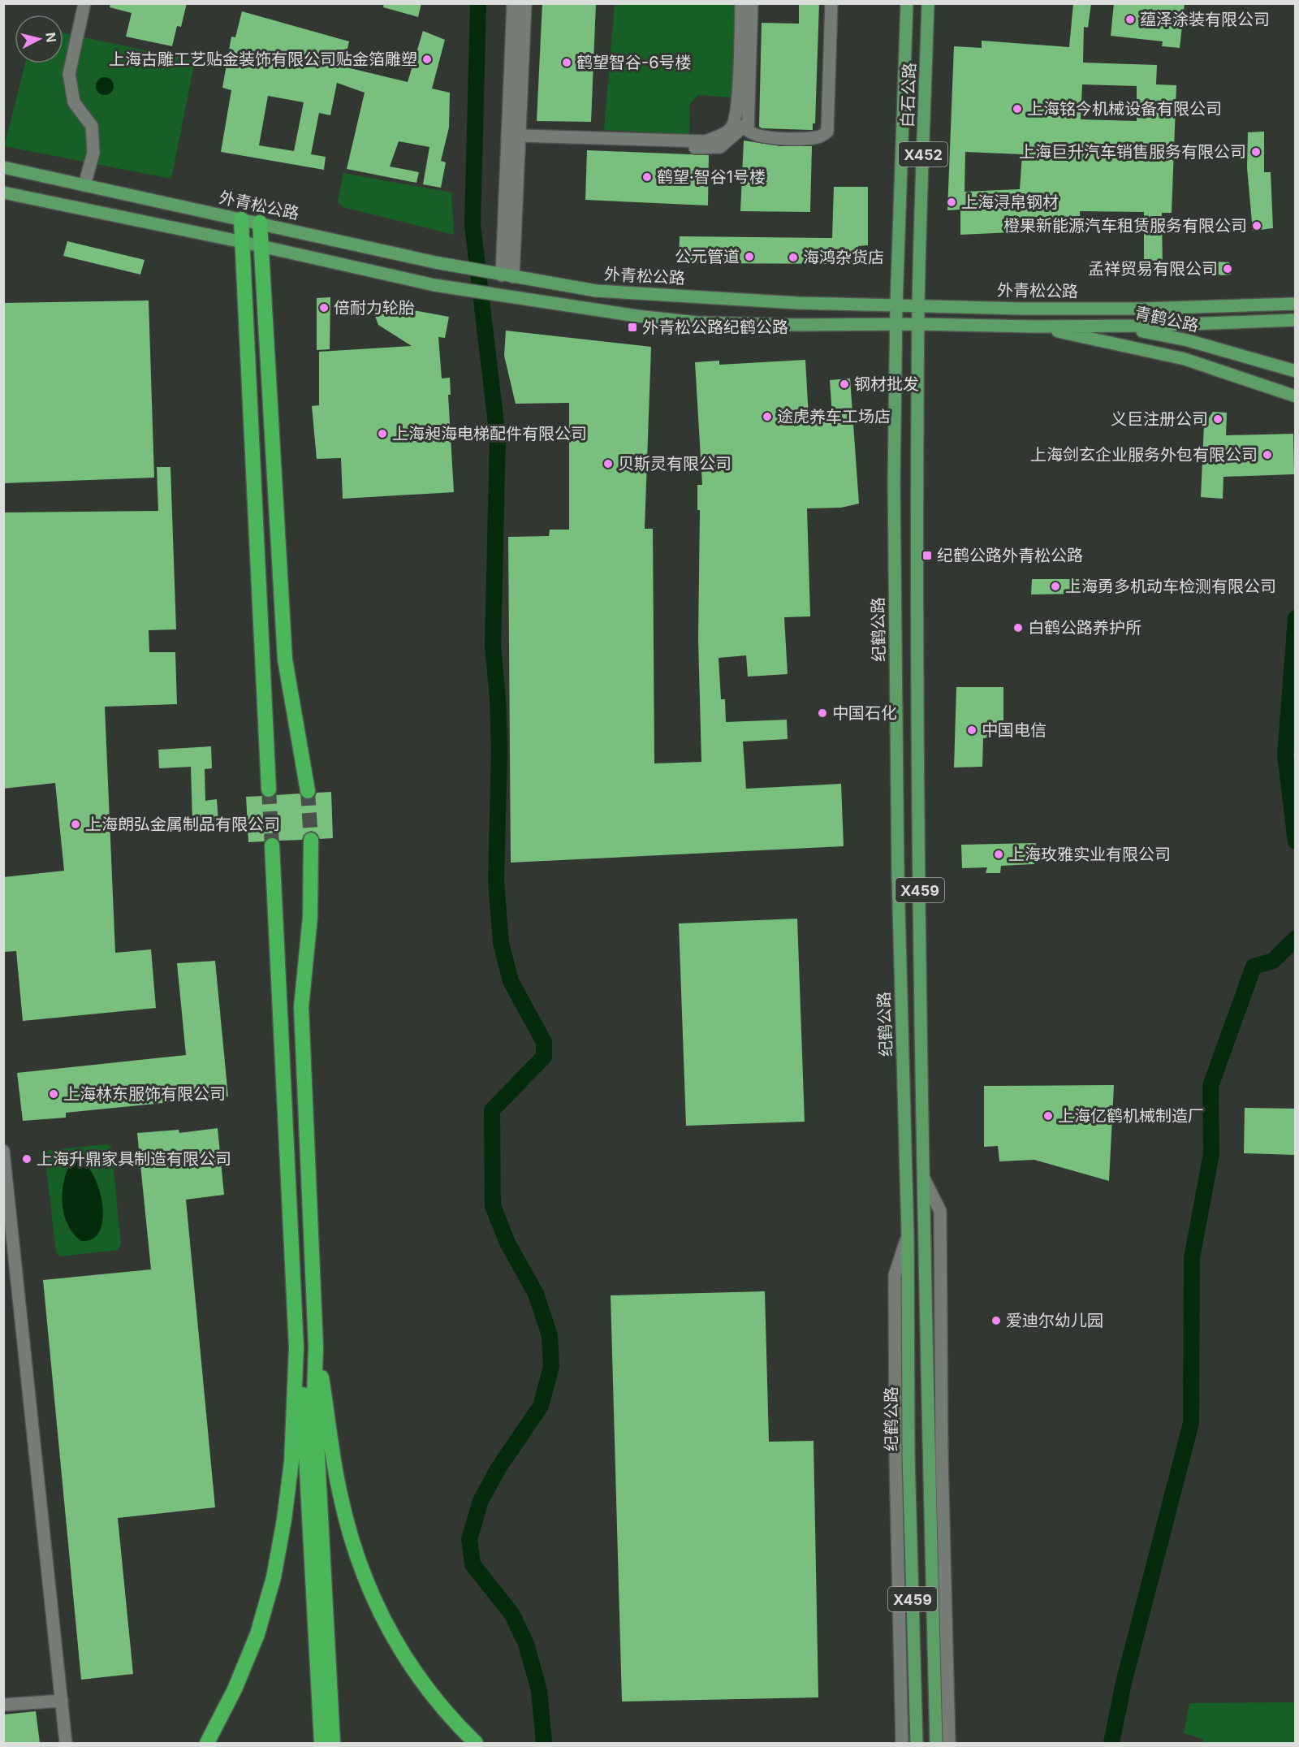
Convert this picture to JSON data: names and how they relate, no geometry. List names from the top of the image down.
{
  "streets": {
    "main road": [
      "白石公路",
      "X452",
      "外青松公路",
      "青鹤公路",
      "纪鹤公路",
      "X459"
    ]
  },
  "crossings": [
    ["白石公路", "外青松公路"],
    ["白石公路", "纪鹤公路"],
    ["白石公路", "X459"],
    ["外青松公路", "青鹤公路"],
    ["外青松公路", "纪鹤公路"],
    ["外青松公路", "X459"]
  ],
  "places": {
    "other": [
      "蕴泽涂装有限公司",
      "上海古雕工艺贴金装饰有限公司贴金箔雕塑",
      "鹤望智谷-6号楼",
      "上海铭今机械设备有限公司",
      "上海巨升汽车销售服务有限公司",
      "鹤望·智谷1号楼",
      "上海浔帛钢材",
      "橙果新能源汽车租赁服务有限公司",
      "公元管道",
      "海鸿杂货店",
      "孟祥贸易有限公司",
      "倍耐力轮胎",
      "钢材批发",
      "途虎养车工场店",
      "义巨注册公司",
      "上海昶海电梯配件有限公司",
      "上海剑玄企业服务外包有限公司",
      "贝斯灵有限公司",
      "上海勇多机动车检测有限公司",
      "白鹤公路养护所",
      "中国石化",
      "中国电信",
      "上海朗弘金属制品有限公司",
      "上海玫雅实业有限公司",
      "上海林东服饰有限公司",
      "上海亿鹤机械制造厂",
      "上海升鼎家具制造有限公司",
      "爱迪尔幼儿园"
    ],
    "transit": ["外青松公路纪鹤公路", "纪鹤公路外青松公路"]
  },
  "north": "right"
}
